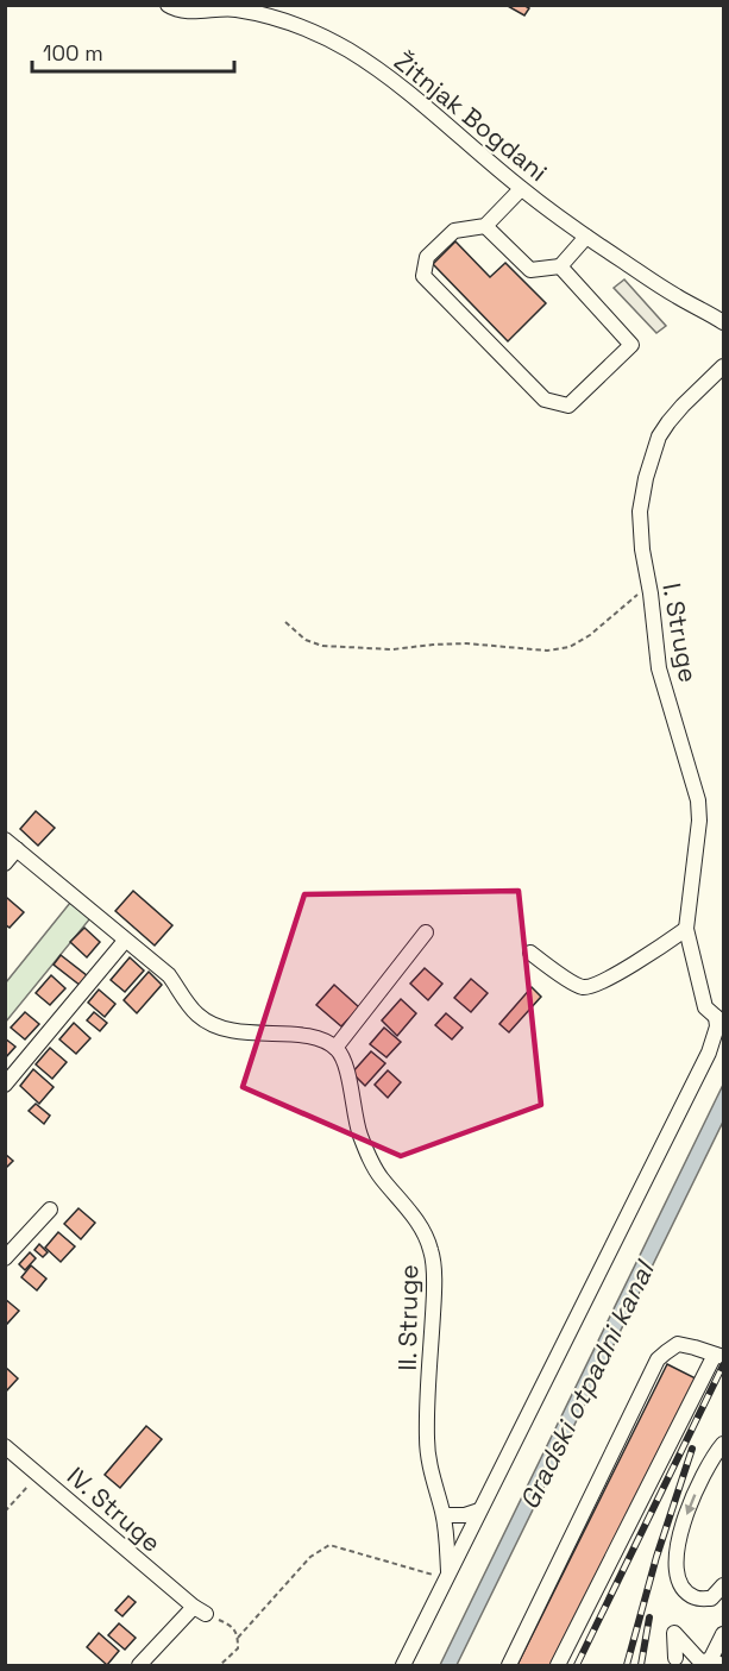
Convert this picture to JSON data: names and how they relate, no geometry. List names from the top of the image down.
{
  "streets": {
    "street": [
      "Žitnjak Bogdani",
      "I. Struge",
      "II. Struge",
      "IV. Struge"
    ]
  },
  "water": ["Gradski otpadni kanal"],
  "scale_bar": "100 m"
}
